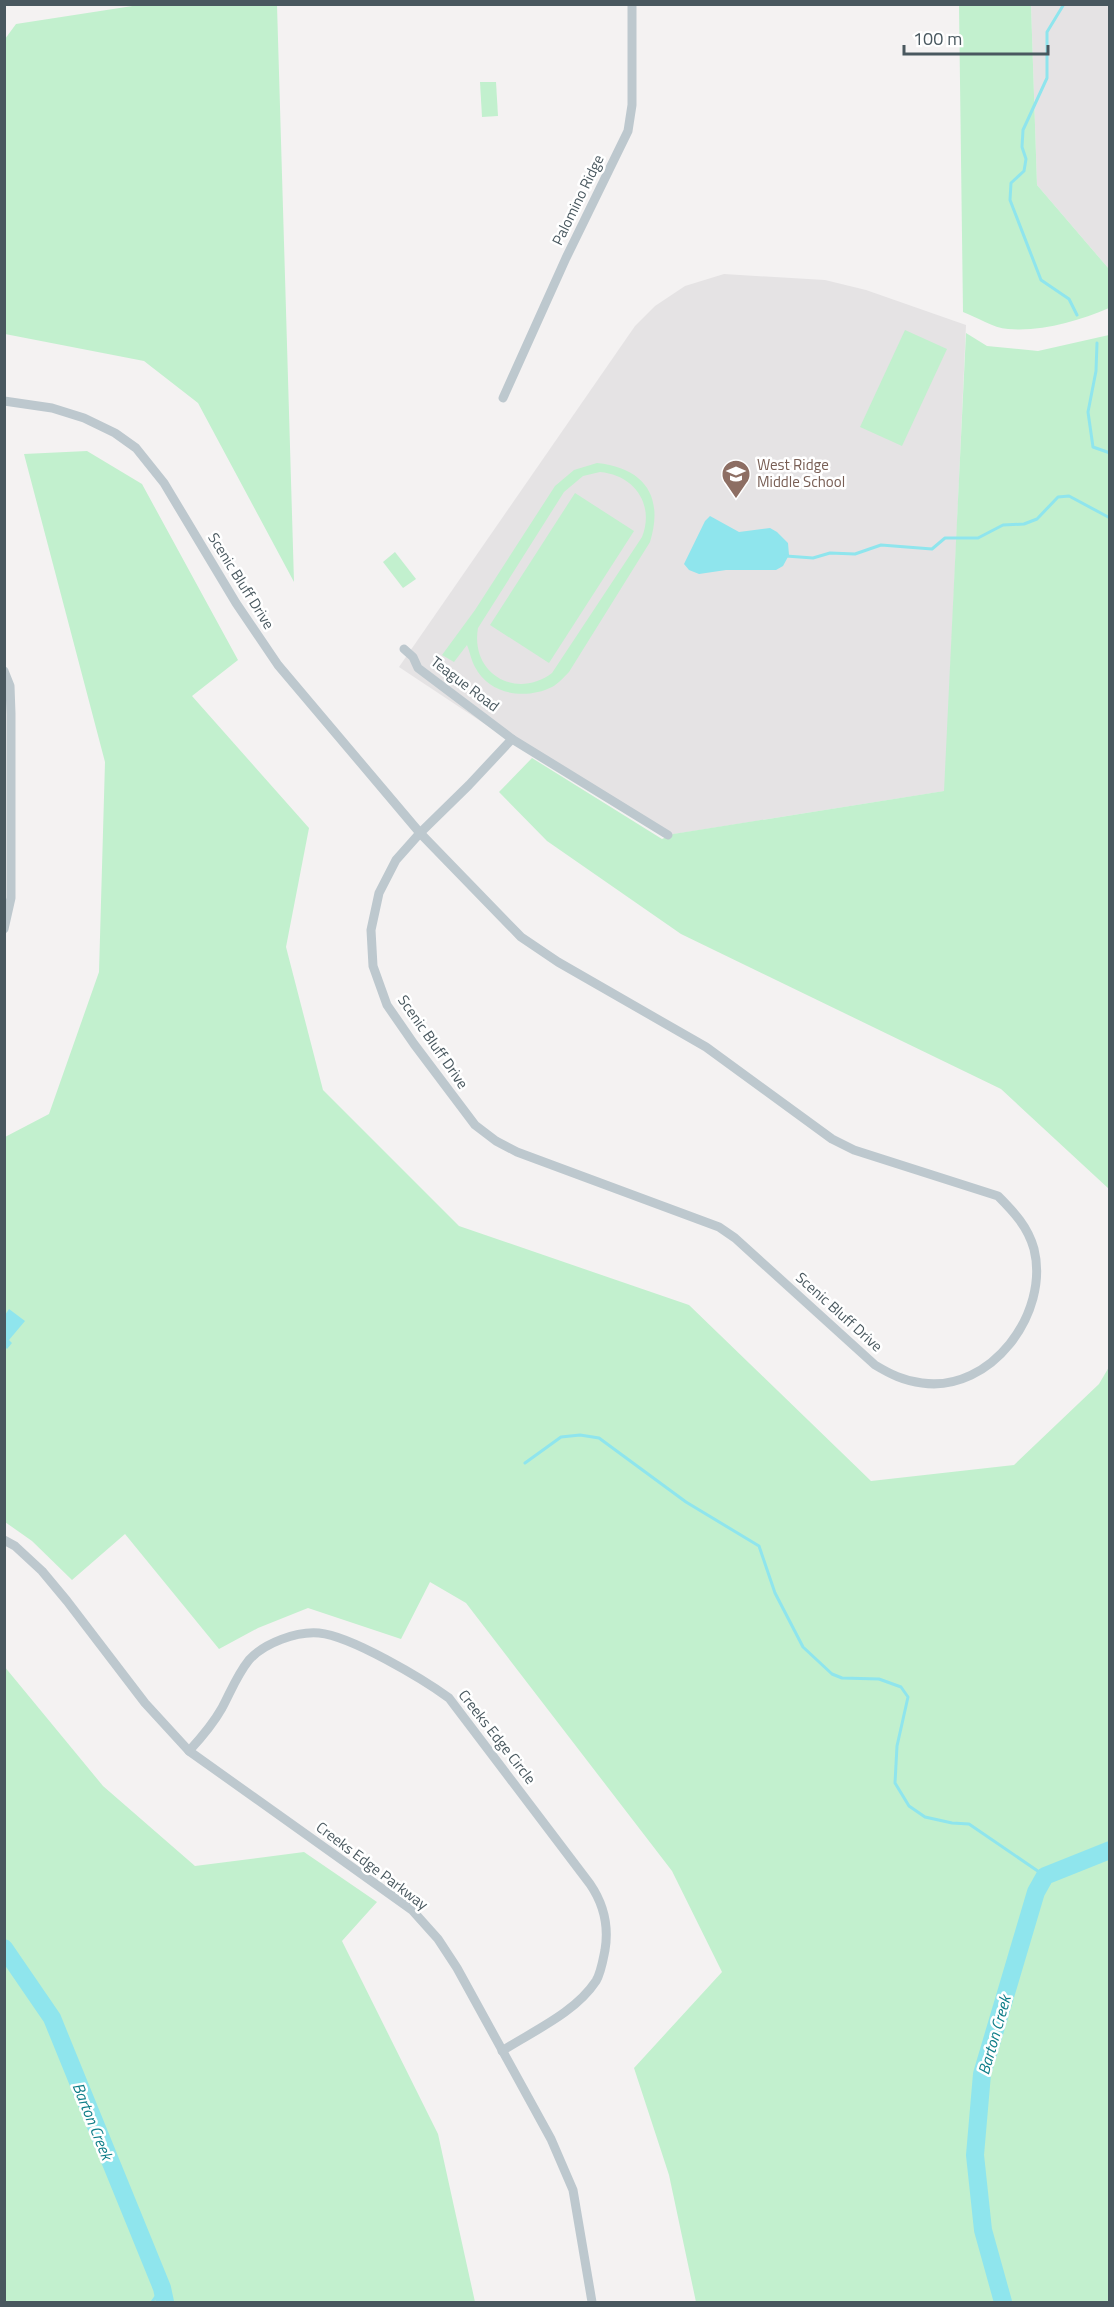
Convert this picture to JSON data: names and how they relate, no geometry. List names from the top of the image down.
{
  "streets": {
    "street": [
      "Palomino Ridge",
      "Scenic Bluff Drive",
      "Teague Road",
      "Creeks Edge Circle",
      "Creeks Edge Parkway"
    ]
  },
  "crossings": [
    ["Scenic Bluff Drive", "Teague Road"],
    ["Creeks Edge Circle", "Creeks Edge Parkway"]
  ],
  "water": ["Barton Creek"],
  "places": {
    "school or university": ["West Ridge Middle School"]
  },
  "scale_bar": "100 m"
}
